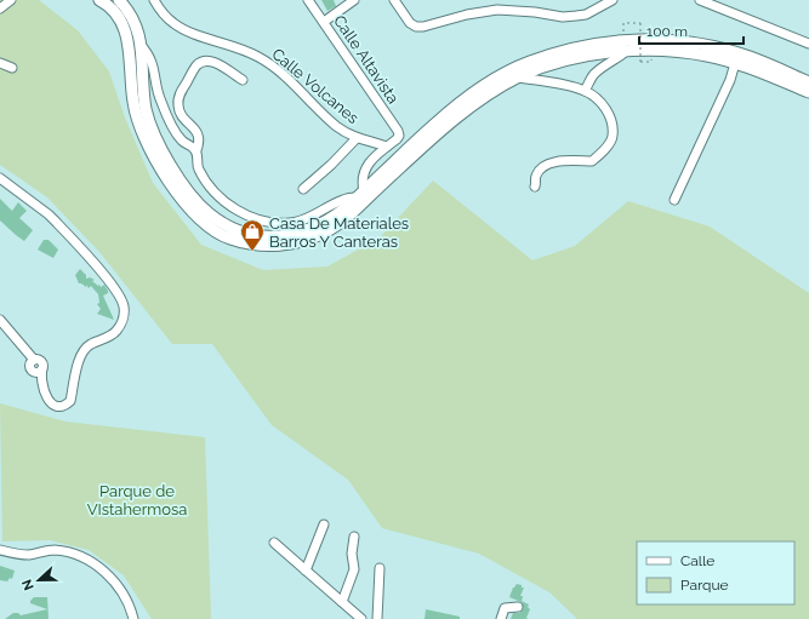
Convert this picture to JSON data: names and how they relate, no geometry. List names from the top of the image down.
{
  "streets": {
    "street": ["Calle Altavista", "Calle Volcanes"]
  },
  "crossings": [
    ["Calle Altavista", "Calle Volcanes"]
  ],
  "parks": ["Parque de VIstahermosa"],
  "places": {
    "shop": ["Casa De Materiales Barros Y Canteras"]
  },
  "legend": ["Calle", "Parque"],
  "scale_bar": "100 m",
  "north": "left"
}
